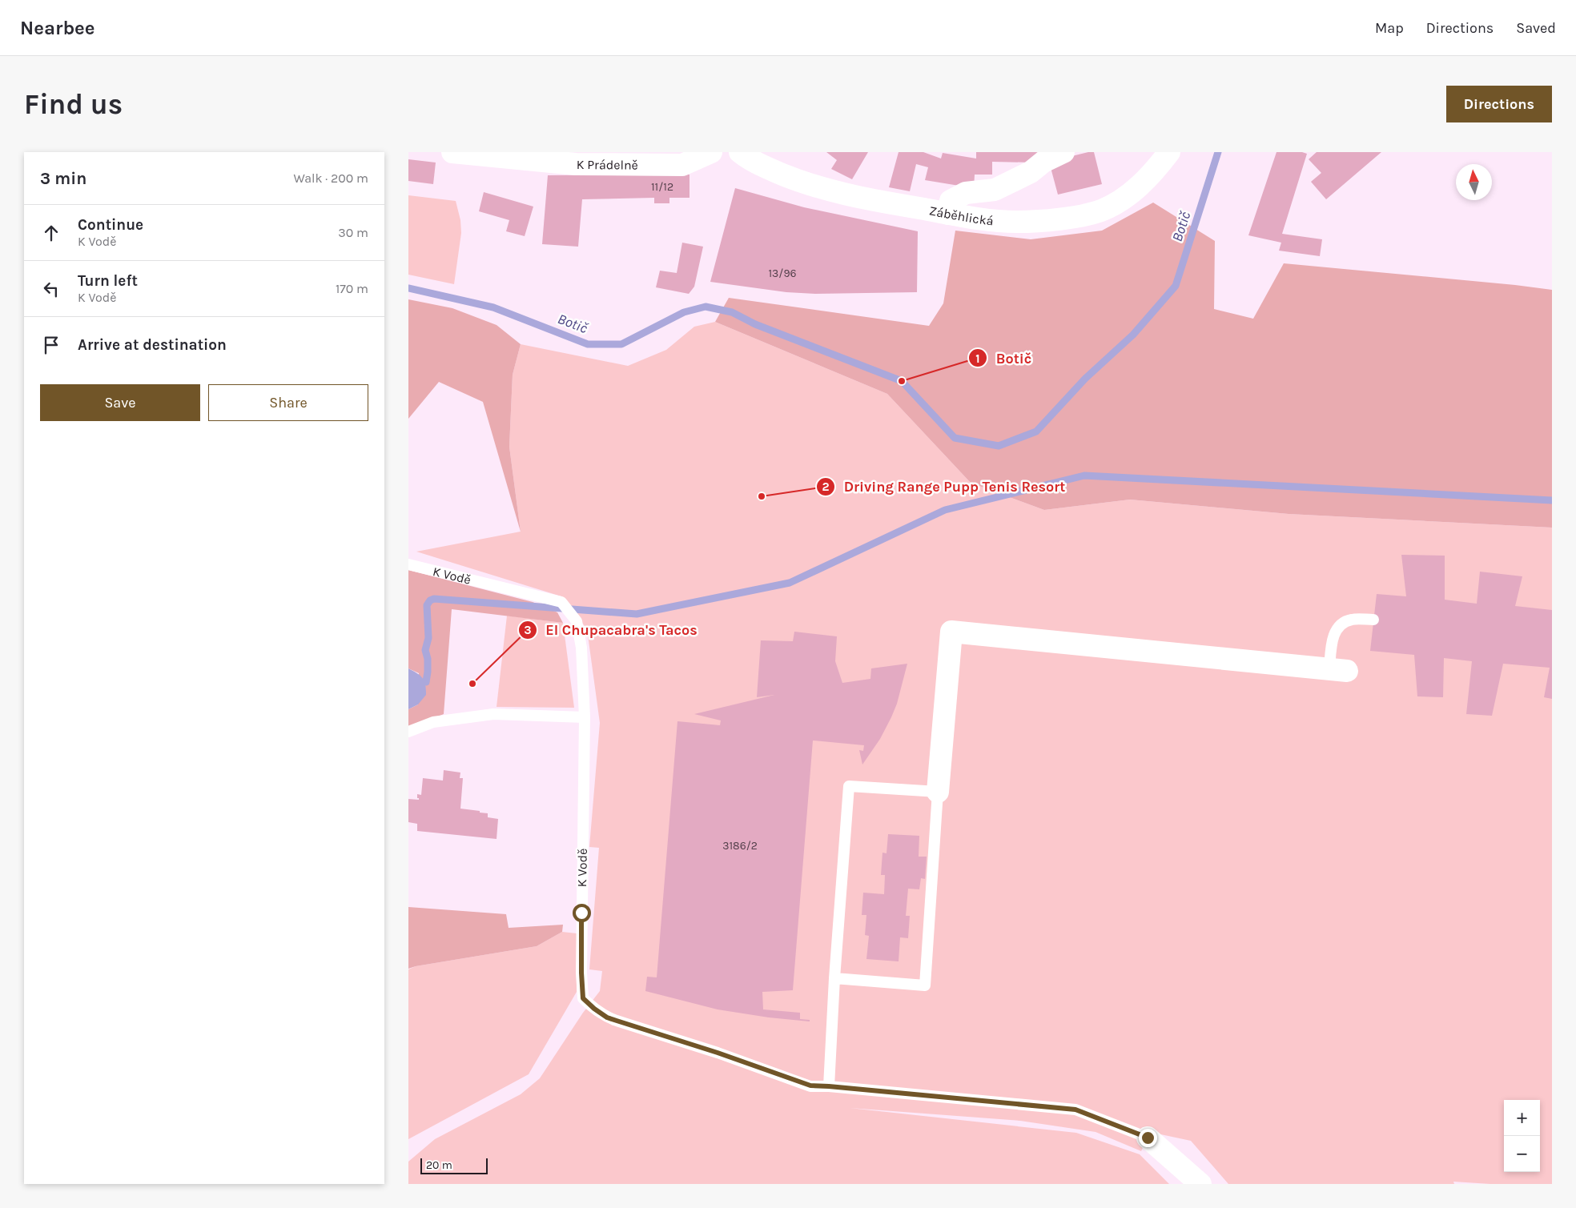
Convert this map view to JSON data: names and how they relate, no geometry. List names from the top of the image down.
{
  "streets": {
    "street": ["K Prádelně", "Záběhlická", "K Vodě"]
  },
  "water": ["Botič"],
  "places": ["Botič", "Driving Range Pupp Tenis Resort", "El Chupacabra's Tacos"],
  "house_numbers": ["11/12", "13/96", "3186/2"],
  "scale_bar": "20 m",
  "north": "top",
  "page": {
    "header": "Nearbee",
    "nav": ["Map", "Directions", "Saved"],
    "buttons": [
      "Directions",
      ["Save", "Share"]
    ],
    "title": "Find us",
    "heading": ["3 min", "Walk · 200 m"],
    "list": [
      ["Continue", "K Vodě", "30 m"],
      ["Turn left", "K Vodě", "170 m"],
      "Arrive at destination"
    ],
    "map_buttons": ["+", "−"],
    "scale": "20 m"
  }
}
